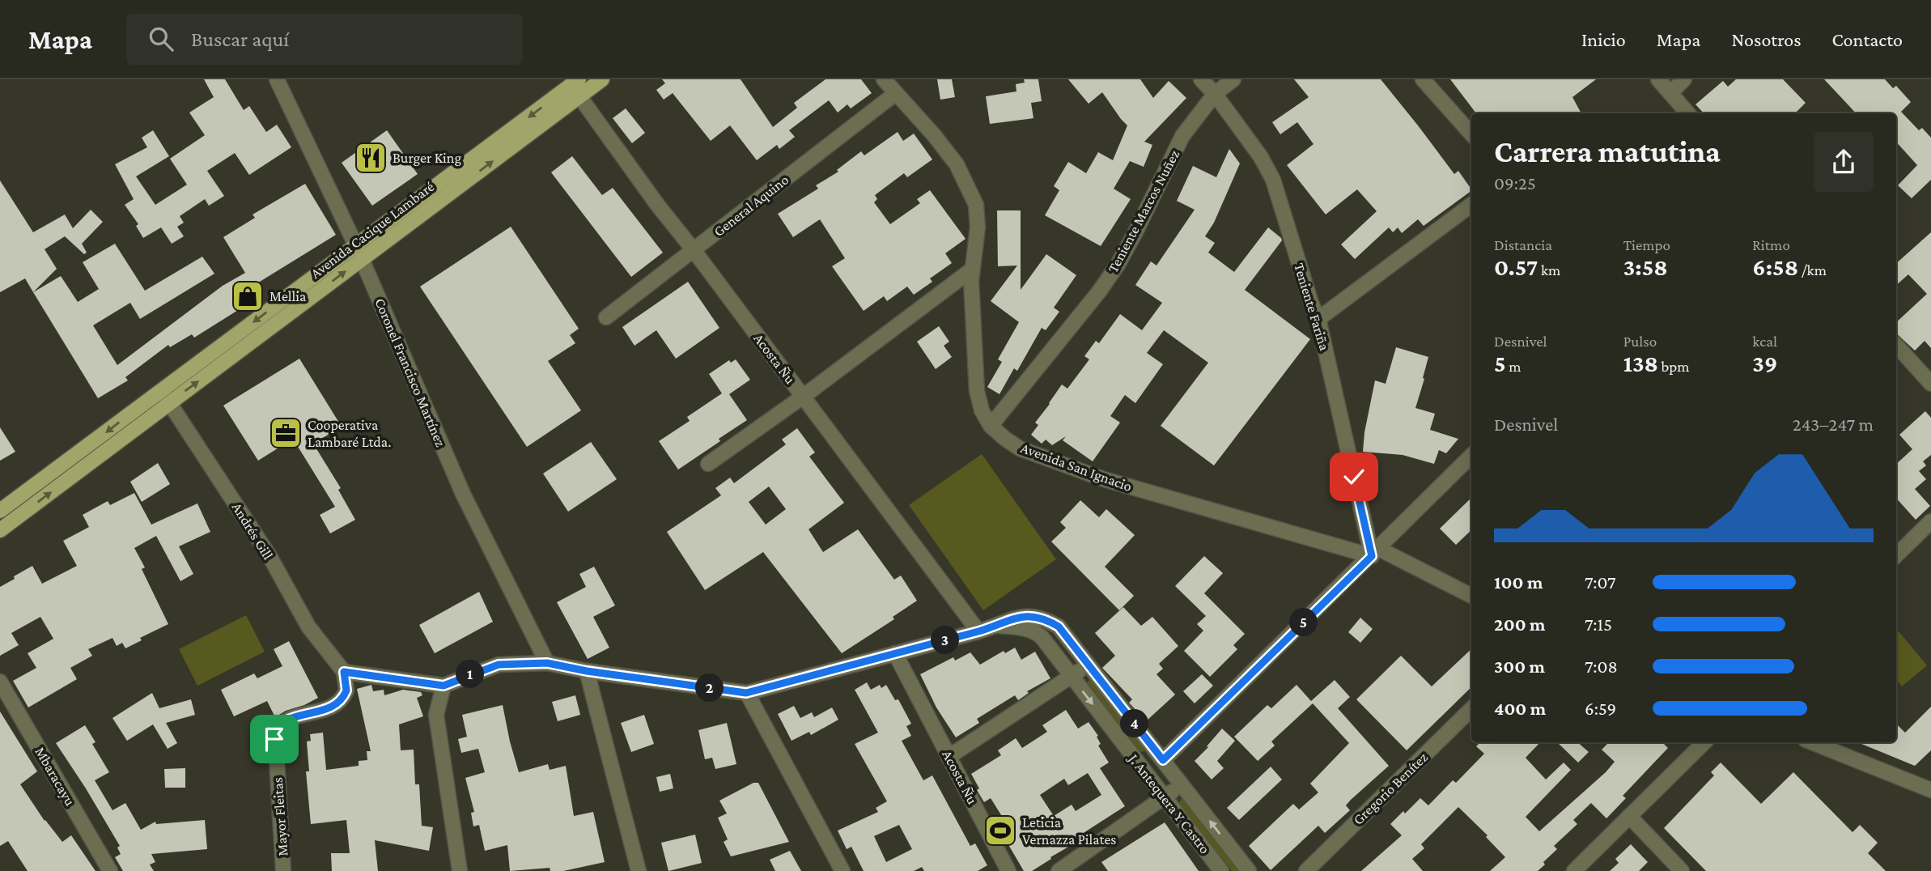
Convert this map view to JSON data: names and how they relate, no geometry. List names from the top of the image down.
{
  "streets": {
    "main road": ["Avenida Cacique Lambaré"],
    "street": [
      "General Aquino",
      "Teniente Marcos Nuñez",
      "Teniente Fariña",
      "Acosta Ñu",
      "Coronel Francisco Martínez",
      "Avenida San Ignacio",
      "Andrés Gill",
      "Mbaracayu",
      "Gregorio Benítez",
      "J. Antequera Y Castro",
      "Mayor Fleitas"
    ]
  },
  "crossings": [
    ["General Aquino", "Acosta Ñu"],
    ["General Aquino", "Avenida San Ignacio"],
    ["Teniente Marcos Nuñez", "Teniente Fariña"],
    ["Teniente Marcos Nuñez", "Avenida San Ignacio"],
    ["Avenida Cacique Lambaré", "Acosta Ñu"],
    ["Avenida Cacique Lambaré", "Coronel Francisco Martínez"],
    ["Avenida Cacique Lambaré", "Andrés Gill"],
    ["Teniente Fariña", "Avenida San Ignacio"],
    ["Acosta Ñu", "J. Antequera Y Castro"],
    ["Andrés Gill", "Mayor Fleitas"]
  ],
  "places": {
    "restaurant": ["Burger King"],
    "shop": ["Mellia"],
    "office": ["Cooperativa Lambaré Ltda."],
    "sports": ["Leticia Vernazza Pilates"]
  },
  "page": {
    "header": "Mapa",
    "search": "Buscar aquí",
    "nav": [
      "Inicio",
      "Mapa",
      "Nosotros",
      "Contacto"
    ],
    "heading": ["Carrera matutina", "09:25"],
    "stats": [
      ["Distancia", "0.57 km"],
      ["Tiempo", "3:58"],
      ["Ritmo", "6:58 /km"],
      ["Desnivel", "5 m"],
      ["Pulso", "138 bpm"],
      ["kcal", "39"]
    ],
    "chart": ["Desnivel", "243–247 m"],
    "list": [
      {
        "name": "100 m",
        "note": "7:07"
      },
      {
        "name": "200 m",
        "note": "7:15"
      },
      {
        "name": "300 m",
        "note": "7:08"
      },
      {
        "name": "400 m",
        "note": "6:59"
      }
    ],
    "pins": [
      "5",
      "3",
      "1",
      "2",
      "4"
    ]
  }
}
